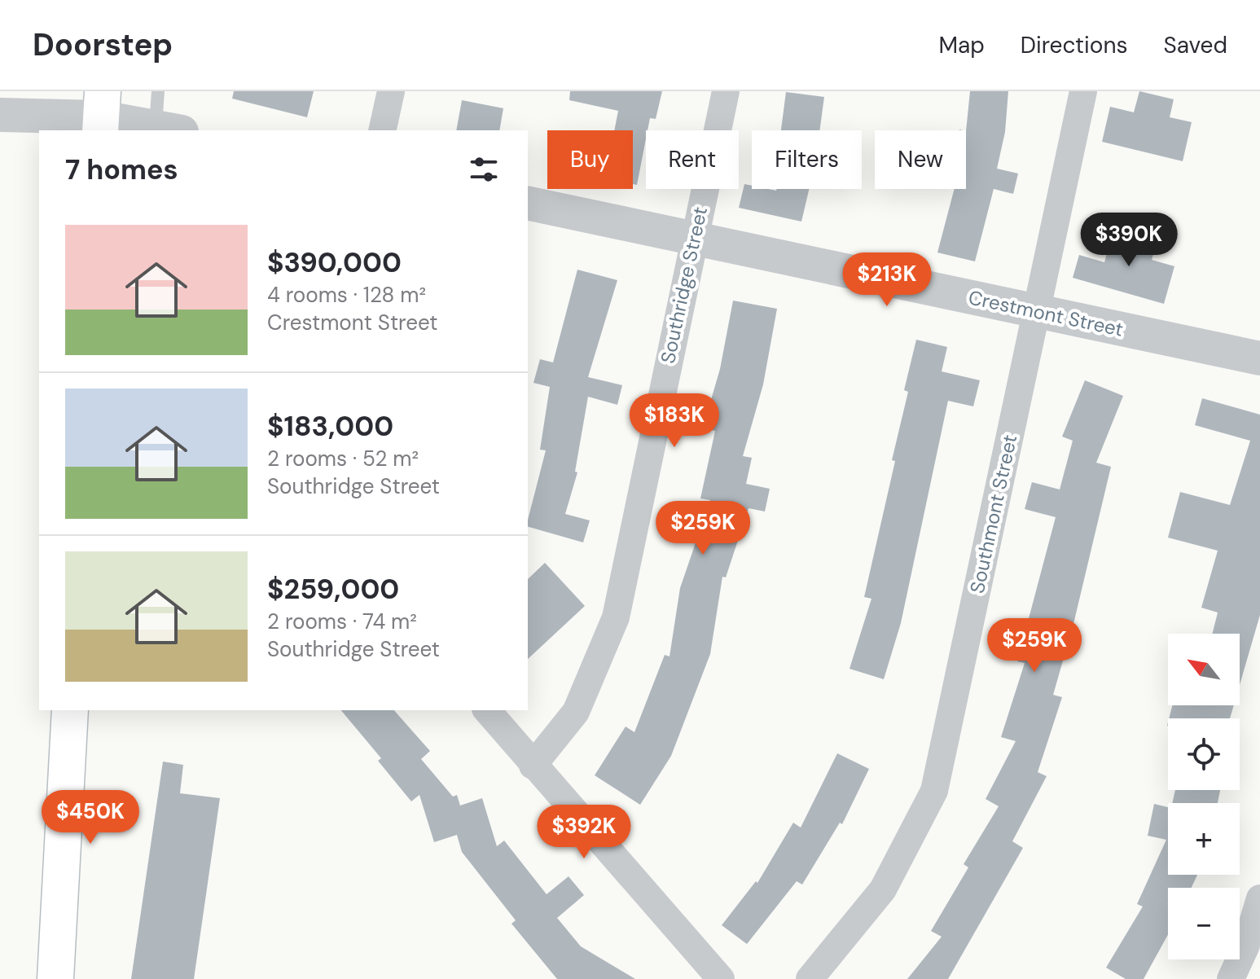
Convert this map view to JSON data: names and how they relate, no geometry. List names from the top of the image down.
{
  "streets": {
    "street": ["Southridge Street", "Crestmont Street", "Southmont Street"]
  },
  "crossings": [
    ["Southridge Street", "Crestmont Street"],
    ["Crestmont Street", "Southmont Street"]
  ],
  "north": "top left",
  "page": {
    "header": "Doorstep",
    "nav": ["Map", "Directions", "Saved"],
    "chip": [
      "Buy",
      "Rent",
      "Filters",
      "New"
    ],
    "heading": "7 homes",
    "list": [
      {
        "name": "$390,000",
        "note": "4 rooms · 128 m² · Crestmont Street"
      },
      {
        "name": "$183,000",
        "note": "2 rooms · 52 m² · Southridge Street"
      },
      {
        "name": "$259,000",
        "note": "2 rooms · 74 m² · Southridge Street"
      }
    ],
    "price": [
      "$390K",
      "$213K",
      "$183K",
      "$259K",
      "$259K",
      "$450K",
      "$392K"
    ],
    "map_buttons": ["+", "−"]
  }
}
